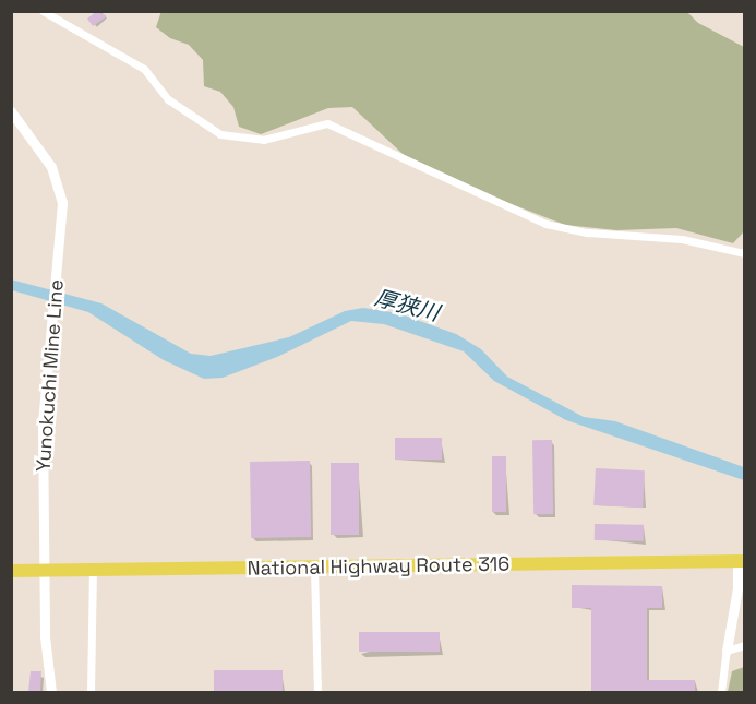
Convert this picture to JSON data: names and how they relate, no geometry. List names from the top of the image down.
{
  "streets": {
    "highway": ["National Highway Route 316"],
    "main road": ["Yunokuchi Mine Line"]
  },
  "crossings": [
    ["Yunokuchi Mine Line", "National Highway Route 316"]
  ],
  "water": ["厚狭川"]
}
